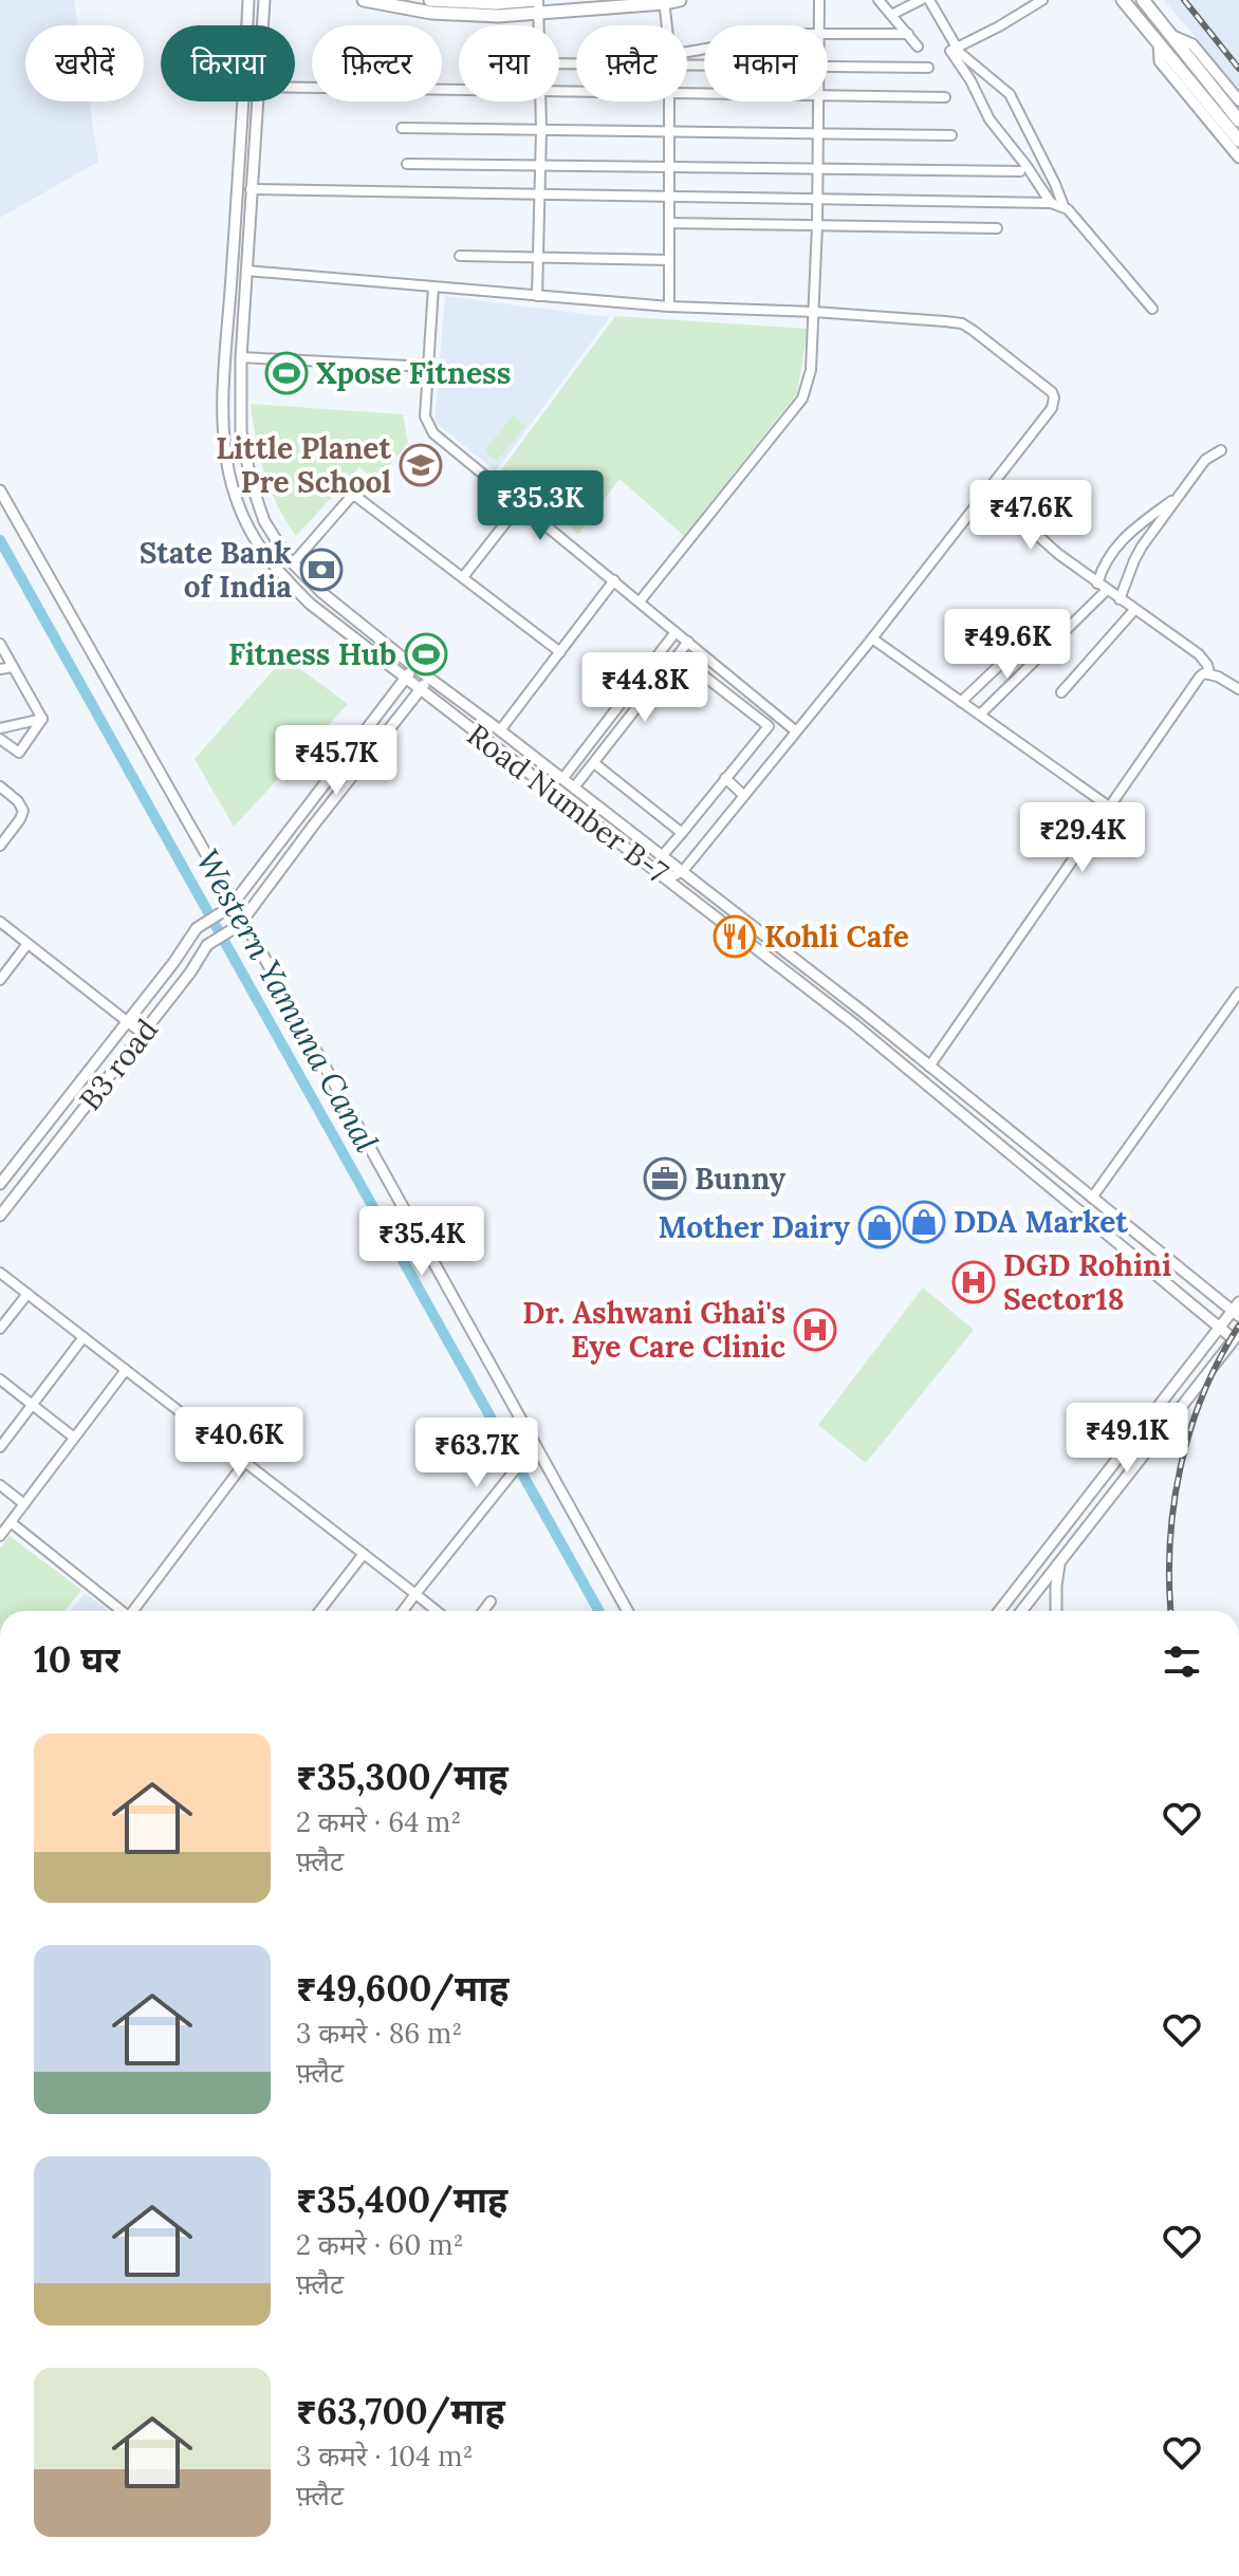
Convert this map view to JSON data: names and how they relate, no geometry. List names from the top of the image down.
{
  "streets": {
    "street": ["Road Number B-7", "B3 road"]
  },
  "water": ["Western Yamuna Canal"],
  "places": {
    "sports": ["Xpose Fitness", "Fitness Hub"],
    "school or university": ["Little Planet Pre School"],
    "bank": ["State Bank of India"],
    "restaurant": ["Kohli Cafe"],
    "office": ["Bunny"],
    "shop": ["DDA Market", "Mother Dairy"],
    "hospital": ["DGD Rohini Sector18", "Dr. Ashwani Ghai's Eye Care Clinic"]
  },
  "page": {
    "chip": [
      "खरीदें",
      "किराया",
      "फ़िल्टर",
      "नया",
      "फ़्लैट",
      "मकान"
    ],
    "price": [
      "₹35.3K",
      "₹47.6K",
      "₹49.6K",
      "₹44.8K",
      "₹45.7K",
      "₹29.4K",
      "₹35.4K",
      "₹49.1K",
      "₹40.6K",
      "₹63.7K"
    ],
    "heading": "10 घर",
    "list": [
      {
        "name": "₹35,300/माह",
        "note": "2 कमरे · 64 m² · फ़्लैट"
      },
      {
        "name": "₹49,600/माह",
        "note": "3 कमरे · 86 m² · फ़्लैट"
      },
      {
        "name": "₹35,400/माह",
        "note": "2 कमरे · 60 m² · फ़्लैट"
      },
      {
        "name": "₹63,700/माह",
        "note": "3 कमरे · 104 m² · फ़्लैट"
      }
    ]
  }
}
